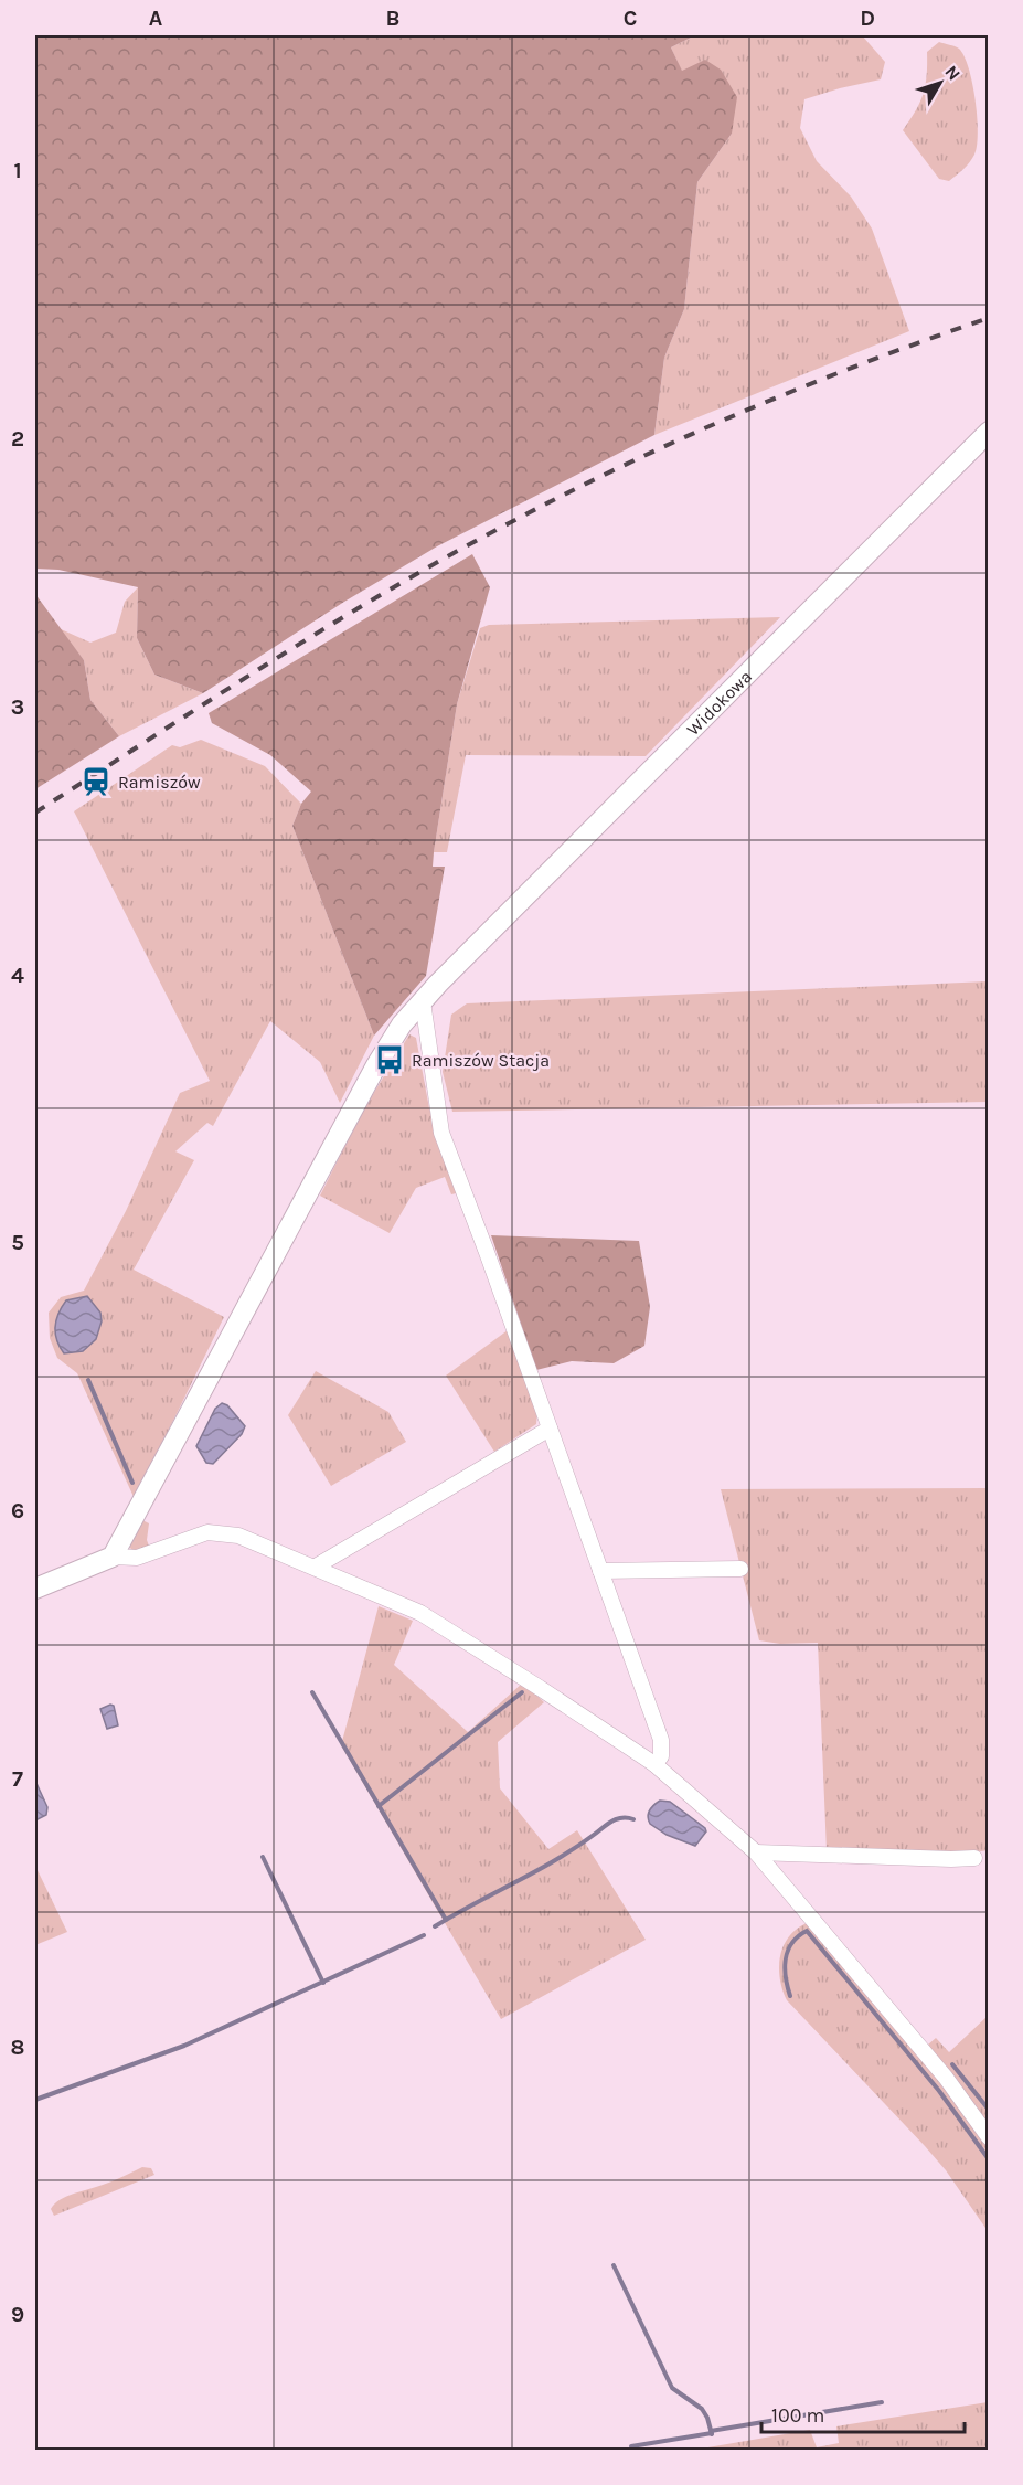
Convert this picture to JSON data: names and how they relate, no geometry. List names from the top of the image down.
{
  "streets": {
    "street": ["Widokowa"]
  },
  "places": {
    "station": ["Ramiszów"],
    "bus stop": ["Ramiszów Stacja"]
  },
  "scale_bar": "100 m",
  "north": "top right",
  "grid": {
    "columns": [
      "A",
      "B",
      "C",
      "D"
    ],
    "rows": [
      "1",
      "2",
      "3",
      "4",
      "5",
      "6",
      "7",
      "8",
      "9"
    ]
  }
}
